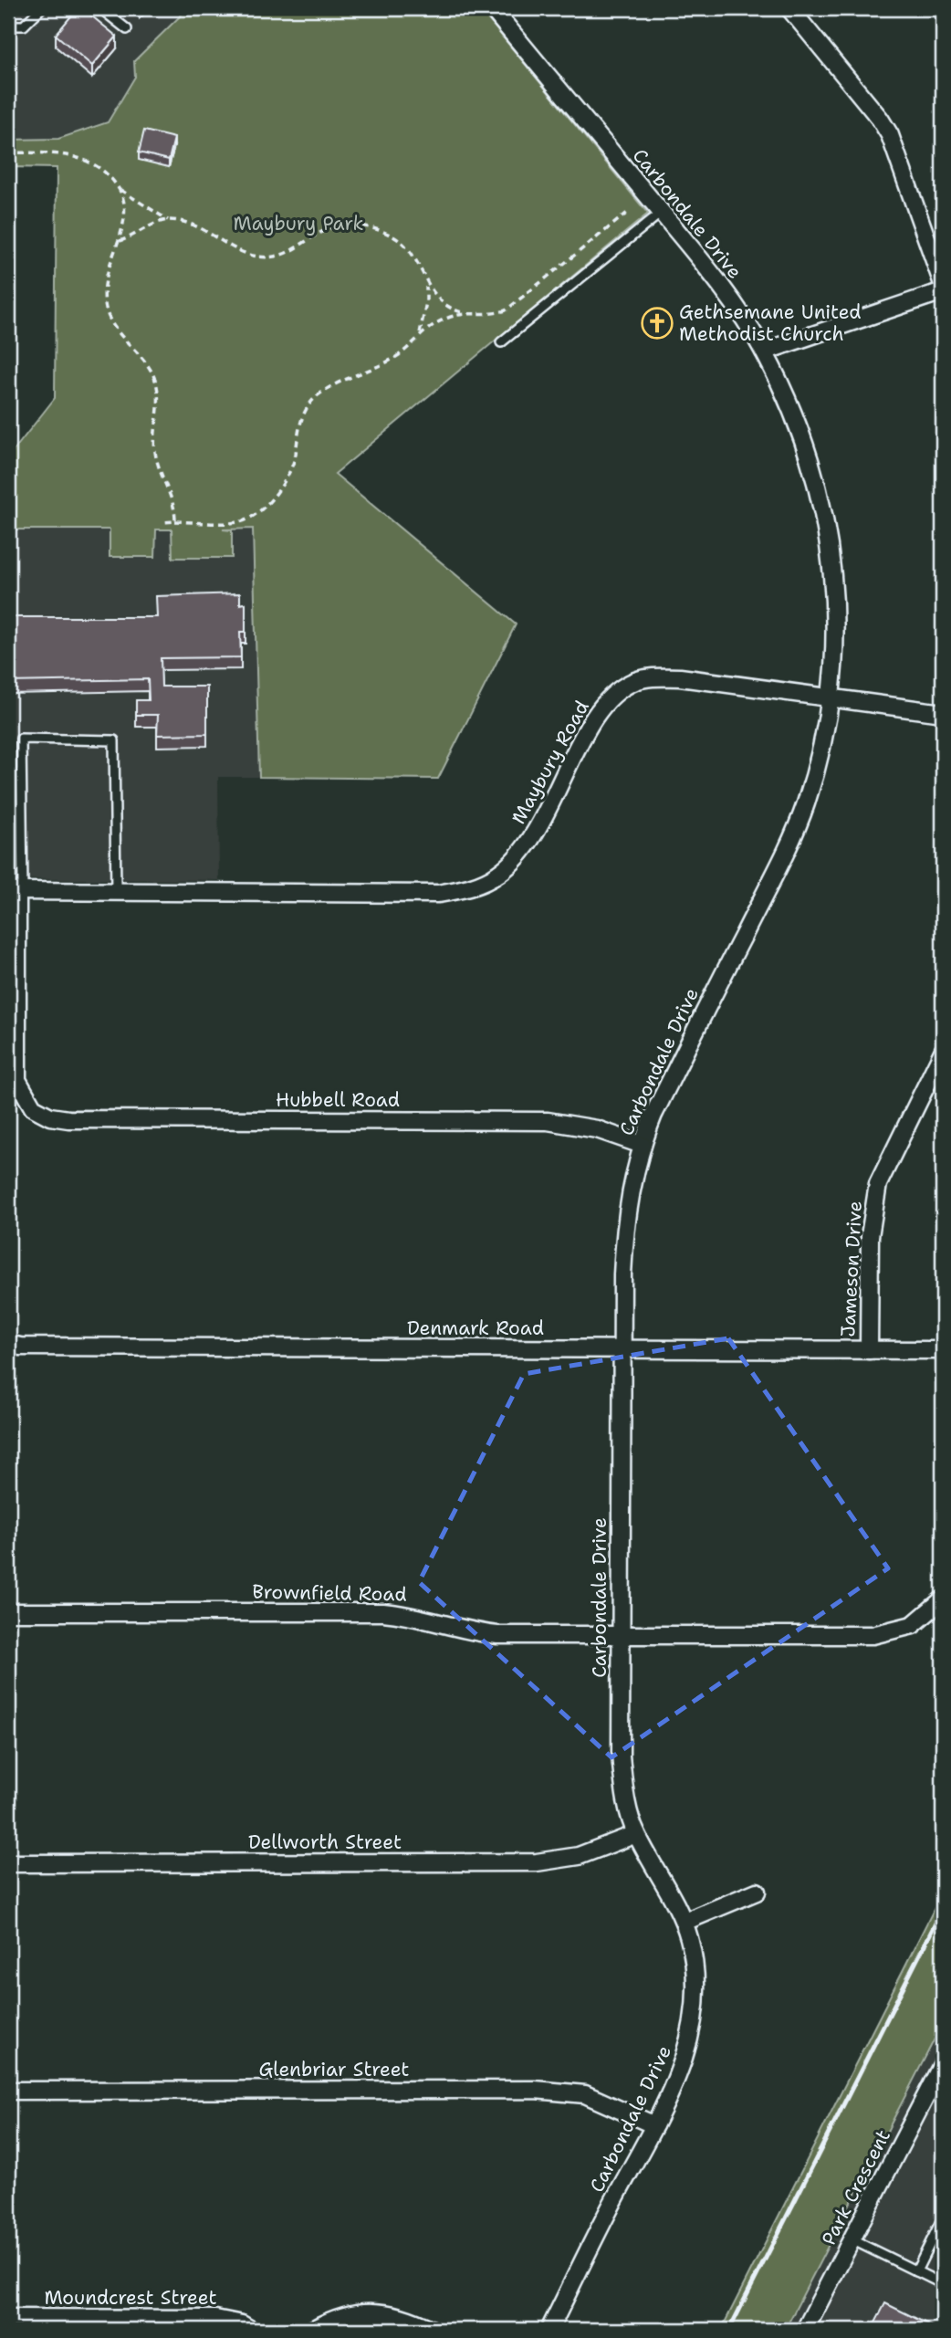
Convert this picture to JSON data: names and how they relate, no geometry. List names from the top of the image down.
{
  "streets": {
    "street": [
      "Carbondale Drive",
      "Maybury Road",
      "Hubbell Road",
      "Jameson Drive",
      "Denmark Road",
      "Brownfield Road",
      "Dellworth Street",
      "Glenbriar Street",
      "Park Crescent",
      "Moundcrest Street"
    ]
  },
  "crossings": [
    ["Carbondale Drive", "Maybury Road"],
    ["Carbondale Drive", "Hubbell Road"],
    ["Carbondale Drive", "Denmark Road"],
    ["Carbondale Drive", "Brownfield Road"],
    ["Carbondale Drive", "Dellworth Street"],
    ["Carbondale Drive", "Glenbriar Street"],
    ["Maybury Road", "Hubbell Road"],
    ["Jameson Drive", "Denmark Road"]
  ],
  "parks": ["Maybury Park"],
  "places": {
    "church": ["Gethsemane United Methodist Church"]
  }
}
